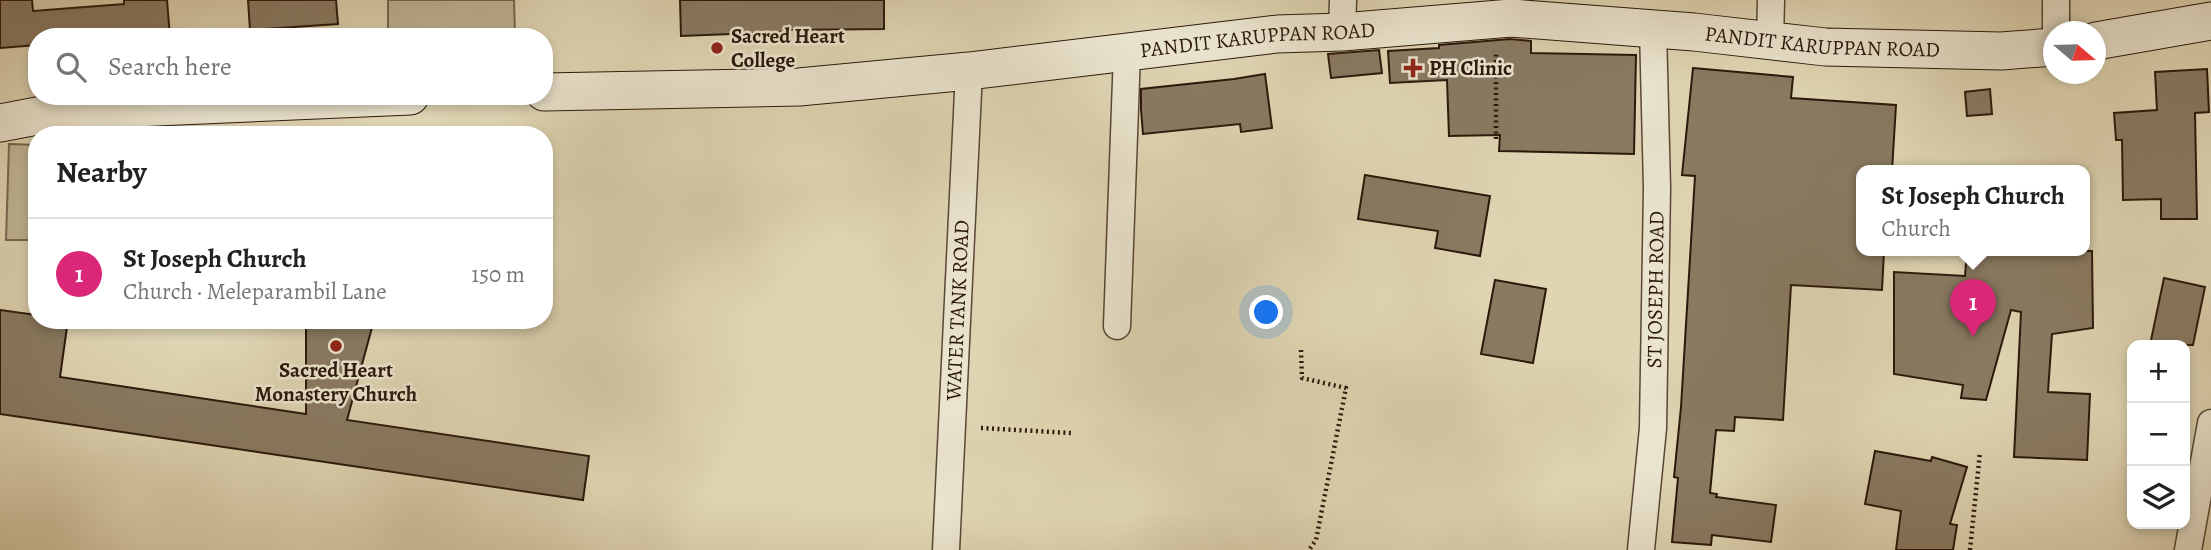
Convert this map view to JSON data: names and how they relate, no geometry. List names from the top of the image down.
{
  "streets": {
    "main road": ["PANDIT KARUPPAN ROAD"],
    "street": ["ST JOSEPH ROAD", "WATER TANK ROAD"]
  },
  "crossings": [
    ["PANDIT KARUPPAN ROAD", "ST JOSEPH ROAD"],
    ["PANDIT KARUPPAN ROAD", "WATER TANK ROAD"]
  ],
  "places": {
    "other": ["Sacred Heart College", "Sacred Heart Monastery Church"],
    "health": ["PH Clinic"]
  },
  "north": "right",
  "page": {
    "search": "Search here",
    "heading": "Nearby",
    "popup": ["St Joseph Church", "Church"],
    "list": [
      {
        "mark": "1",
        "name": "St Joseph Church",
        "note": "Church · Meleparambil Lane",
        "value": "150 m"
      }
    ],
    "pins": "1",
    "map_buttons": ["+", "−"]
  }
}
